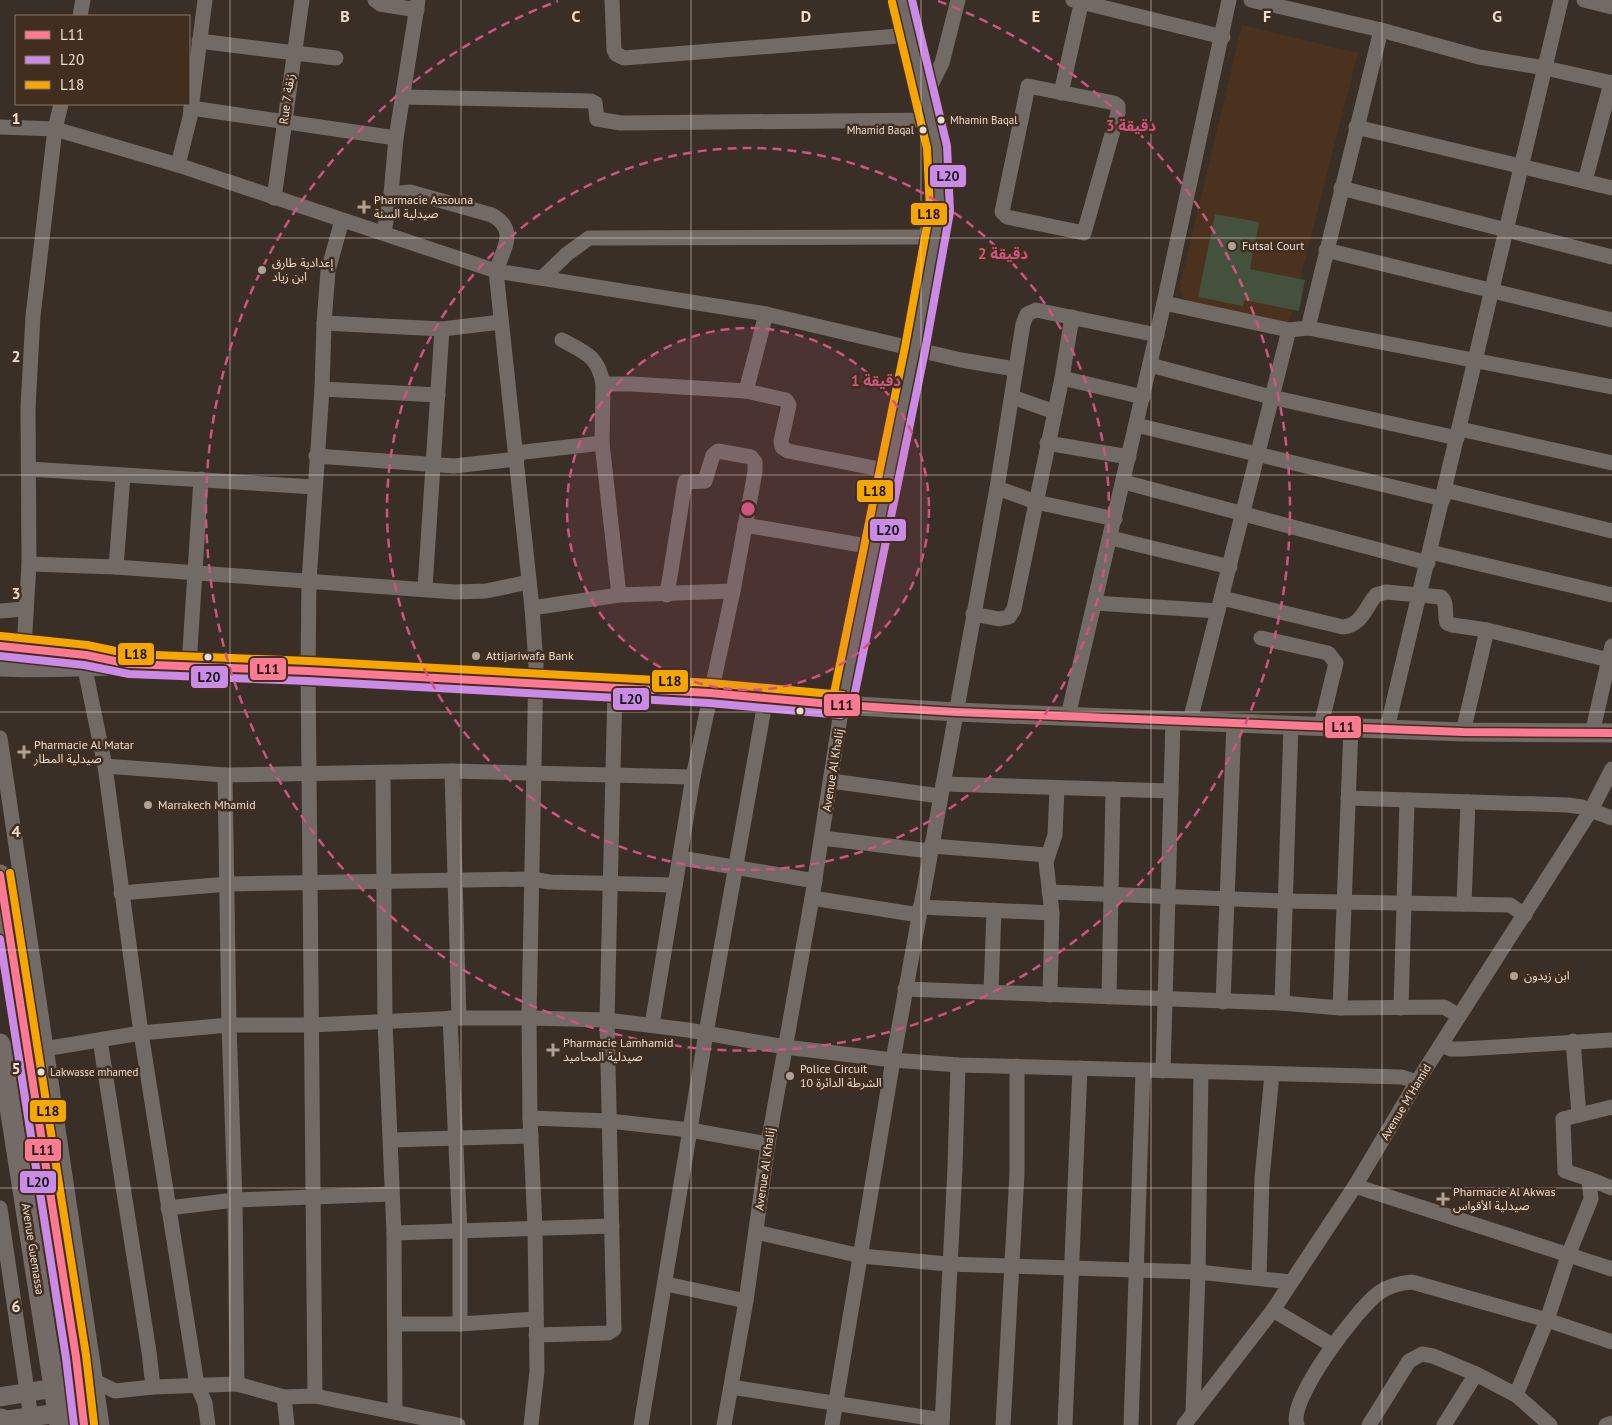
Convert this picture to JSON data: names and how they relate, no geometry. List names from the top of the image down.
{
  "streets": {
    "main road": ["Avenue Guemassa"],
    "street": ["Rue 7 زنقة", "Avenue Al Khalij", "Avenue M'Hamid"]
  },
  "places": {
    "other": [
      "Mhamin Baqal",
      "Mhamid Baqal",
      "Futsal Court",
      "إعدادية طارق ابن زياد",
      "Attijariwafa Bank",
      "Marrakech Mhamid",
      "ابن زيدون",
      "Lakwasse mhamed",
      "Police Circuit 10 الشرطة الدائرة"
    ],
    "health": [
      "Pharmacie Assouna صيدلية السنة",
      "Pharmacie Al Matar صيدلية المطار",
      "Pharmacie Lamhamid صيدلية المحاميد",
      "Pharmacie Al Akwas صيدلية الأقواس"
    ]
  },
  "lines": ["transit line L20", "transit line L18", "transit line L11"],
  "legend": ["L11", "L20", "L18"],
  "grid": {
    "columns": [
      "B",
      "C",
      "D",
      "E",
      "F",
      "G"
    ],
    "rows": [
      "1",
      "2",
      "3",
      "4",
      "5",
      "6"
    ]
  },
  "rings": ["3 دقيقة", "2 دقيقة", "1 دقيقة"]
}
